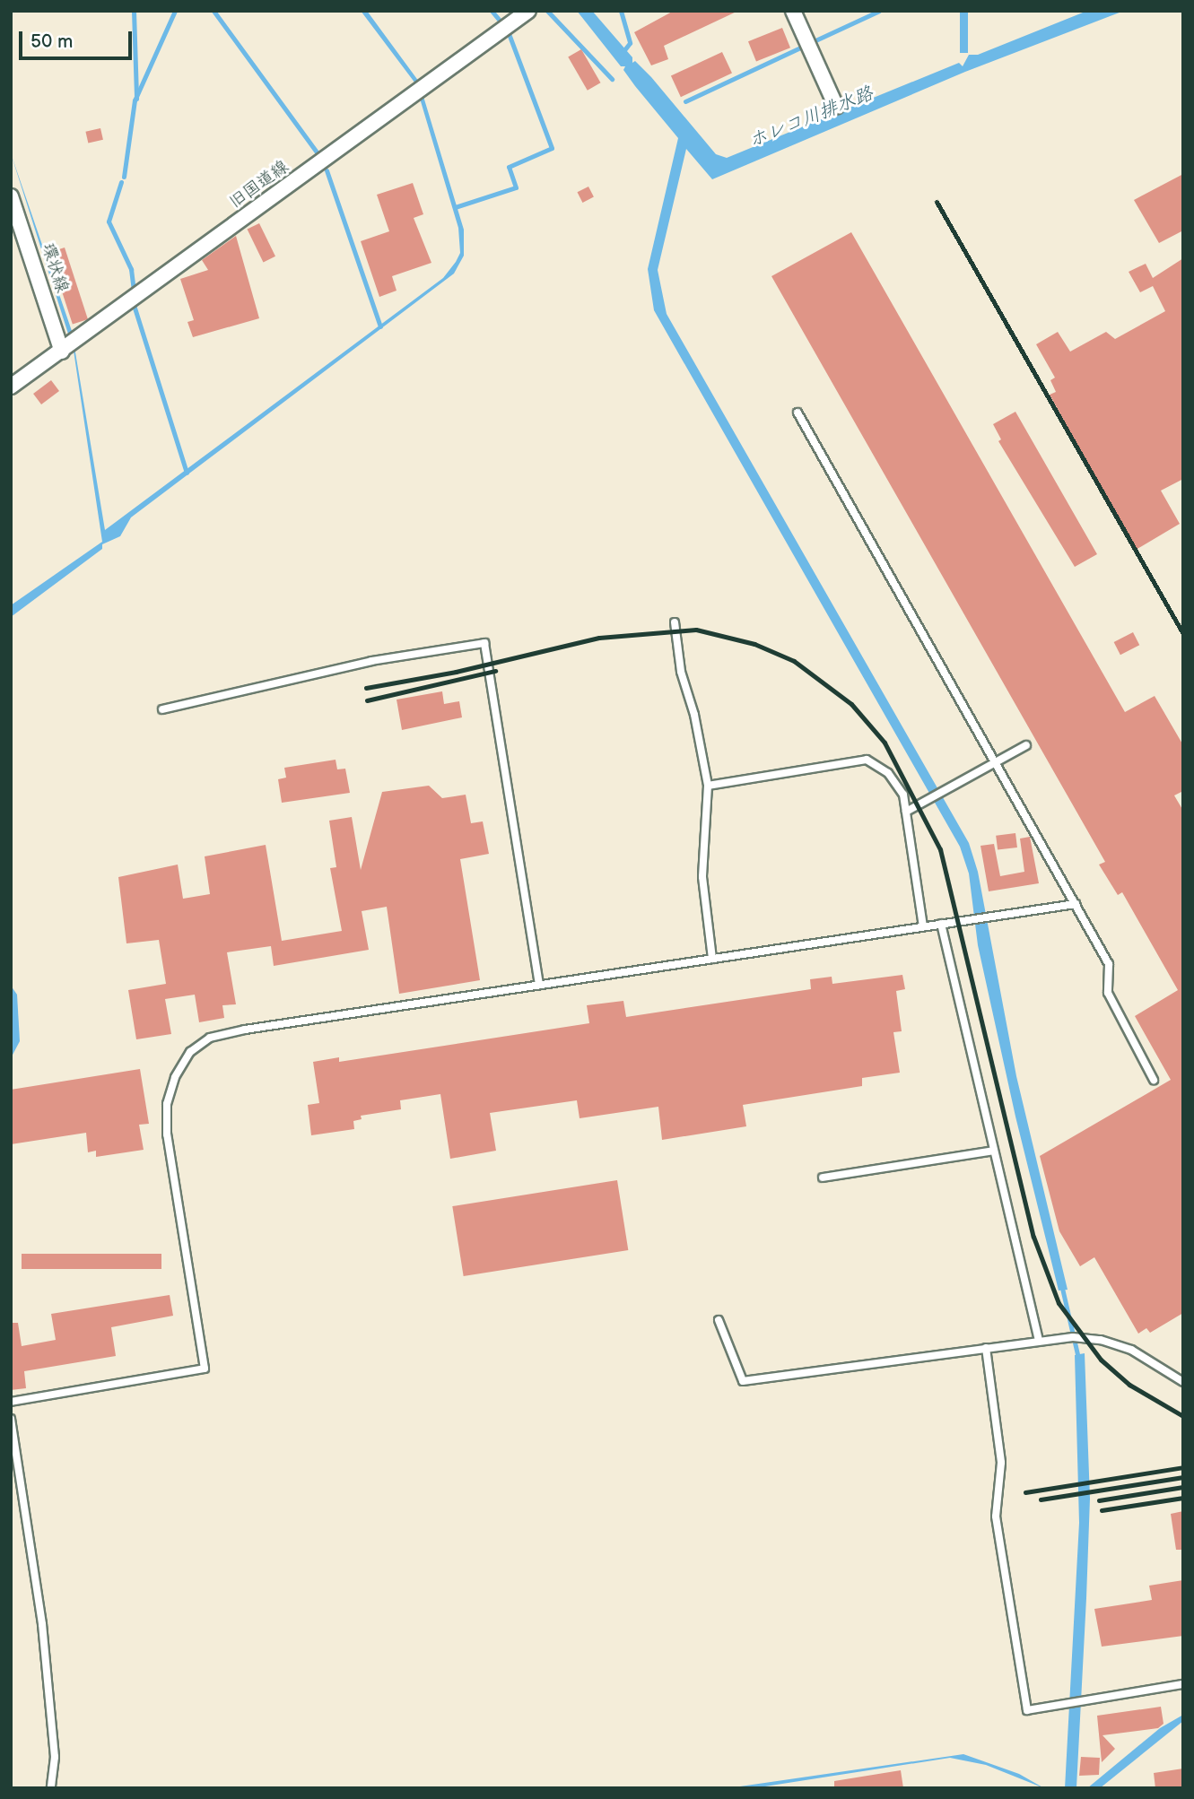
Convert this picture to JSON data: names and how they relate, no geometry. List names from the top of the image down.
{
  "streets": {
    "street": ["旧国道線", "環状線"]
  },
  "crossings": [
    ["旧国道線", "環状線"]
  ],
  "water": ["ホレコ川排水路"],
  "scale_bar": "50 m"
}
